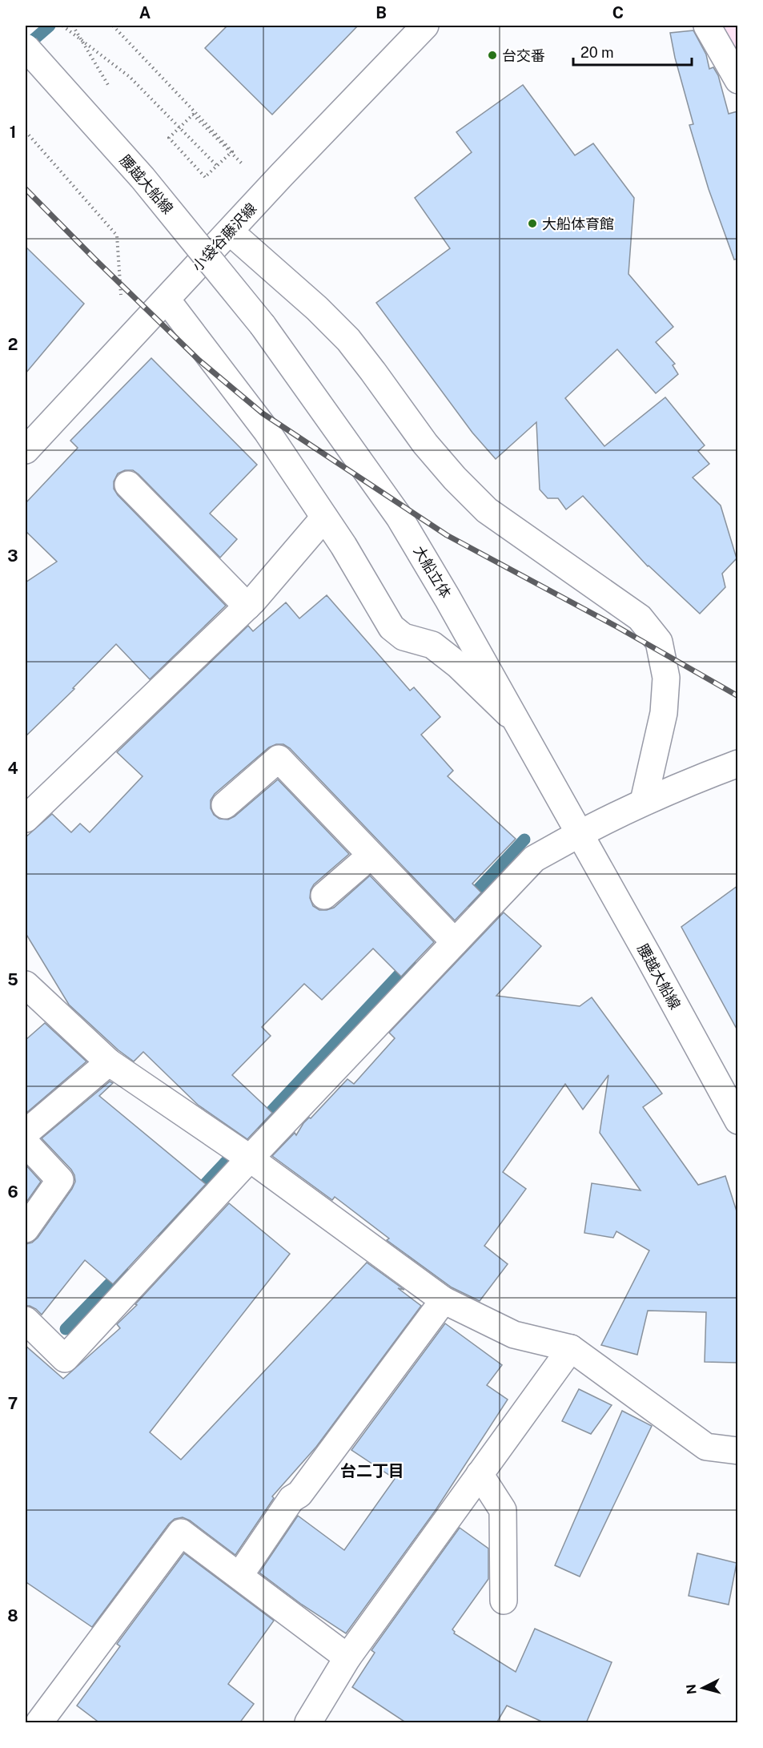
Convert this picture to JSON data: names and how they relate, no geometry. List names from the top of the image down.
{
  "streets": {
    "street": ["腰越大船線", "小袋谷藤沢線", "大船立体"]
  },
  "crossings": [
    ["腰越大船線", "大船立体"]
  ],
  "districts": ["台二丁目"],
  "places": ["台交番", "大船体育館"],
  "scale_bar": "20 m",
  "north": "left",
  "grid": {
    "columns": ["A", "B", "C"],
    "rows": [
      "1",
      "2",
      "3",
      "4",
      "5",
      "6",
      "7",
      "8"
    ]
  }
}
